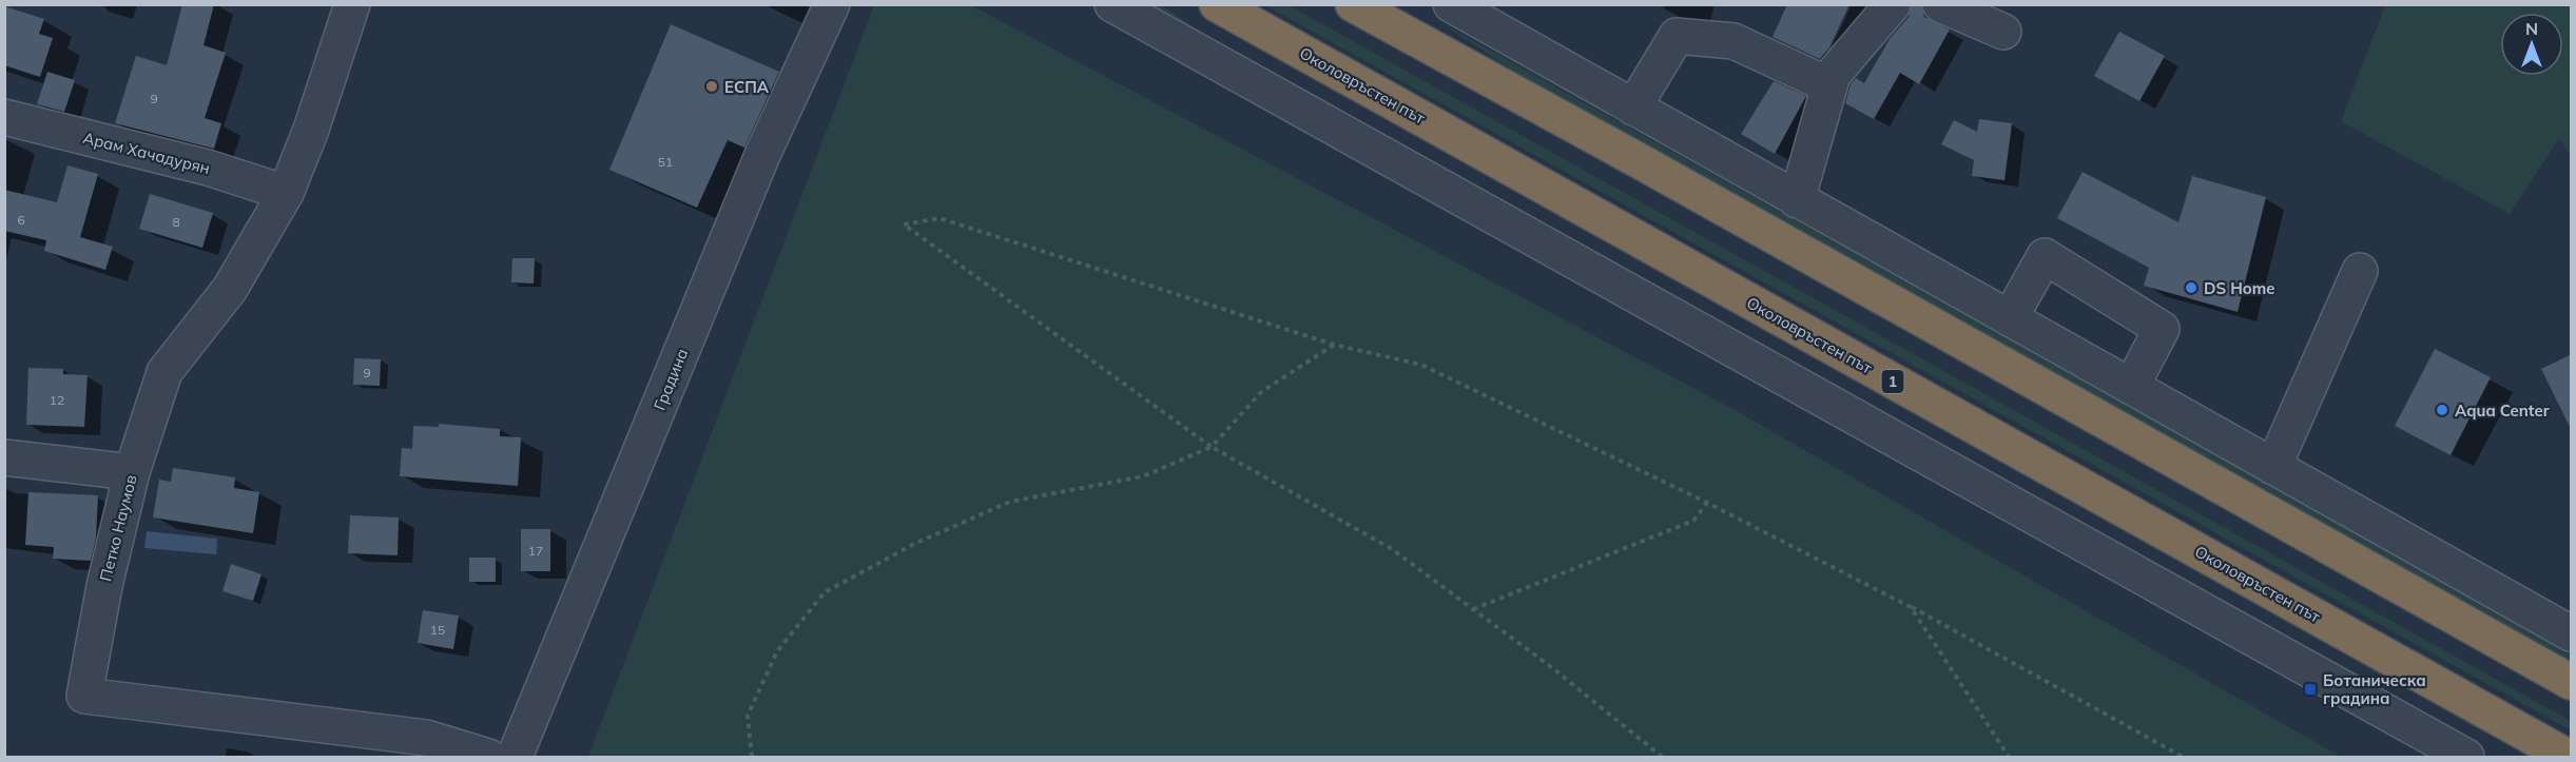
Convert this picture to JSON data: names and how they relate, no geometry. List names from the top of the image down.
{
  "streets": {
    "highway": ["Околовръстен път", "1"],
    "street": ["Арам Хачадурян", "Градина", "Петко Наумов"]
  },
  "crossings": [
    ["Арам Хачадурян", "Петко Наумов"]
  ],
  "places": {
    "other": ["ЕСПА", "DS Home", "Aqua Center"],
    "transit": ["Ботаническа градина"]
  },
  "house_numbers": [
    "9",
    "51",
    "6",
    "8",
    "9",
    "12",
    "17",
    "15"
  ],
  "north": "top"
}
